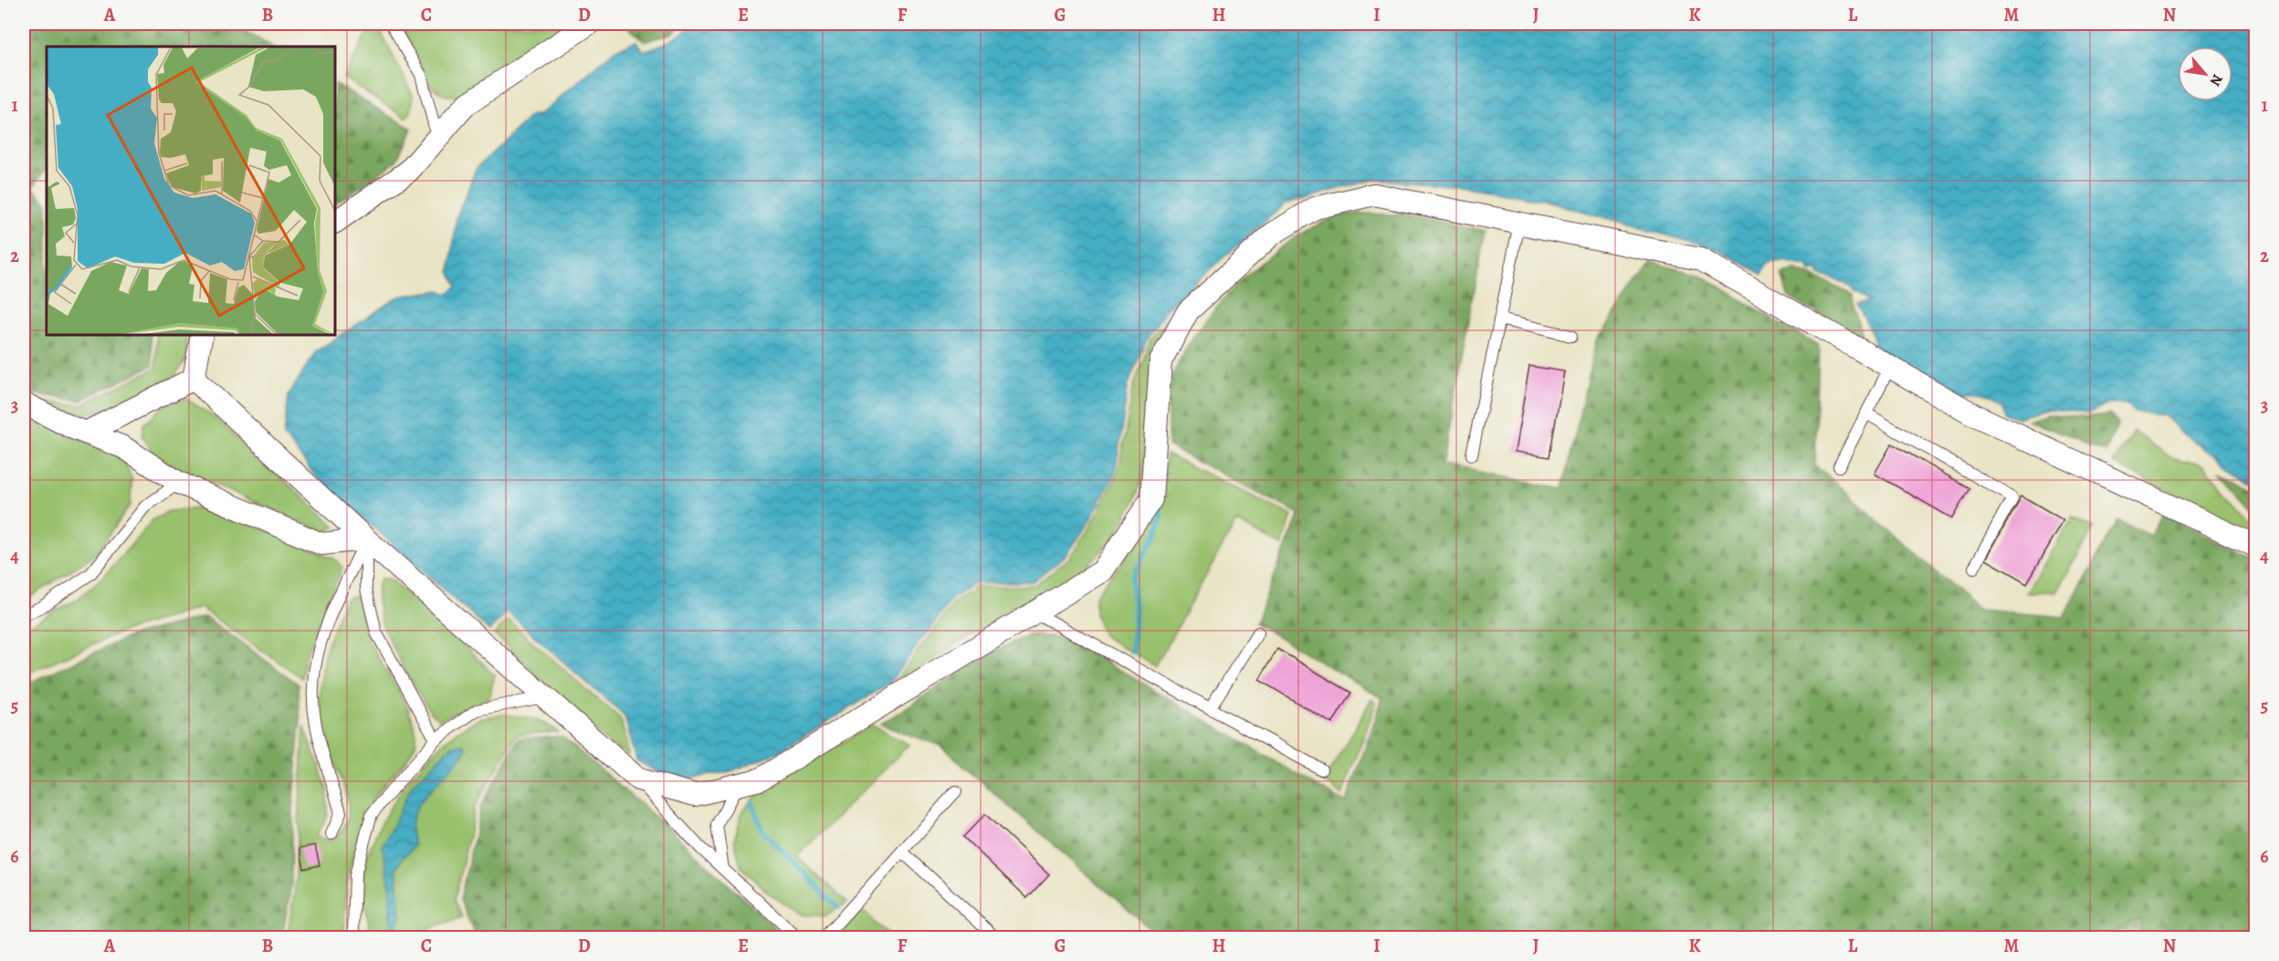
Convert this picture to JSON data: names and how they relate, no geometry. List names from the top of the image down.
{
  "north": "bottom right",
  "grid": {
    "columns": [
      "A",
      "B",
      "C",
      "D",
      "E",
      "F",
      "G",
      "H",
      "I",
      "J",
      "K",
      "L",
      "M",
      "N"
    ],
    "rows": [
      "1",
      "2",
      "3",
      "4",
      "5",
      "6"
    ]
  }
}
